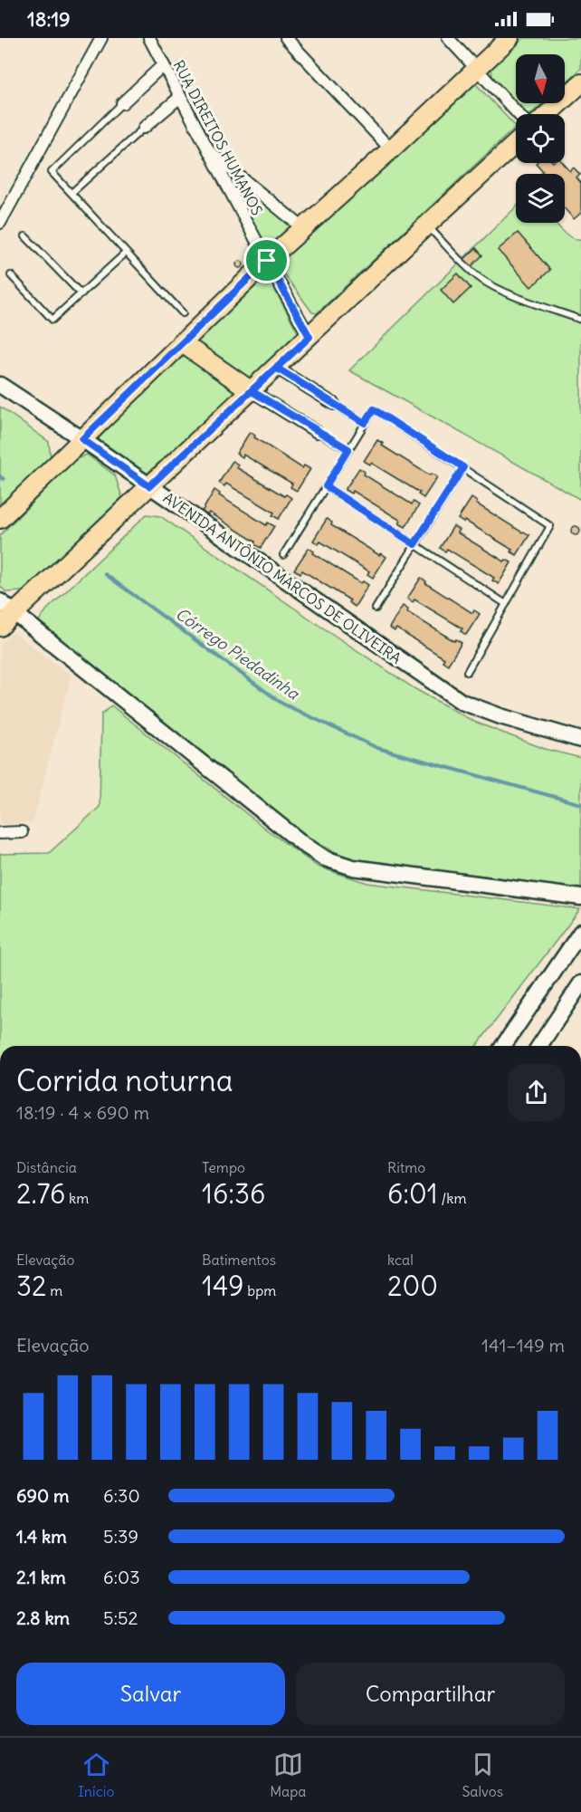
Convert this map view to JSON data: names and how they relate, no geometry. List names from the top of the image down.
{
  "streets": {
    "main road": ["AVENIDA ANTÔNIO MARCOS DE OLIVEIRA"],
    "street": ["RUA DIREITOS HUMANOS"]
  },
  "water": ["Córrego Piedadinha"],
  "north": "bottom",
  "page": {
    "status": "18:19",
    "heading": ["Corrida noturna", "18:19 · 4 × 690 m"],
    "stats": [
      ["Distância", "2.76 km"],
      ["Tempo", "16:36"],
      ["Ritmo", "6:01 /km"],
      ["Elevação", "32 m"],
      ["Batimentos", "149 bpm"],
      ["kcal", "200"]
    ],
    "chart": ["Elevação", "141–149 m"],
    "list": [
      {
        "name": "690 m",
        "note": "6:30"
      },
      {
        "name": "1.4 km",
        "note": "5:39"
      },
      {
        "name": "2.1 km",
        "note": "6:03"
      },
      {
        "name": "2.8 km",
        "note": "5:52"
      }
    ],
    "buttons": ["Salvar", "Compartilhar"],
    "tabs": ["Início", "Mapa", "Salvos"]
  }
}
